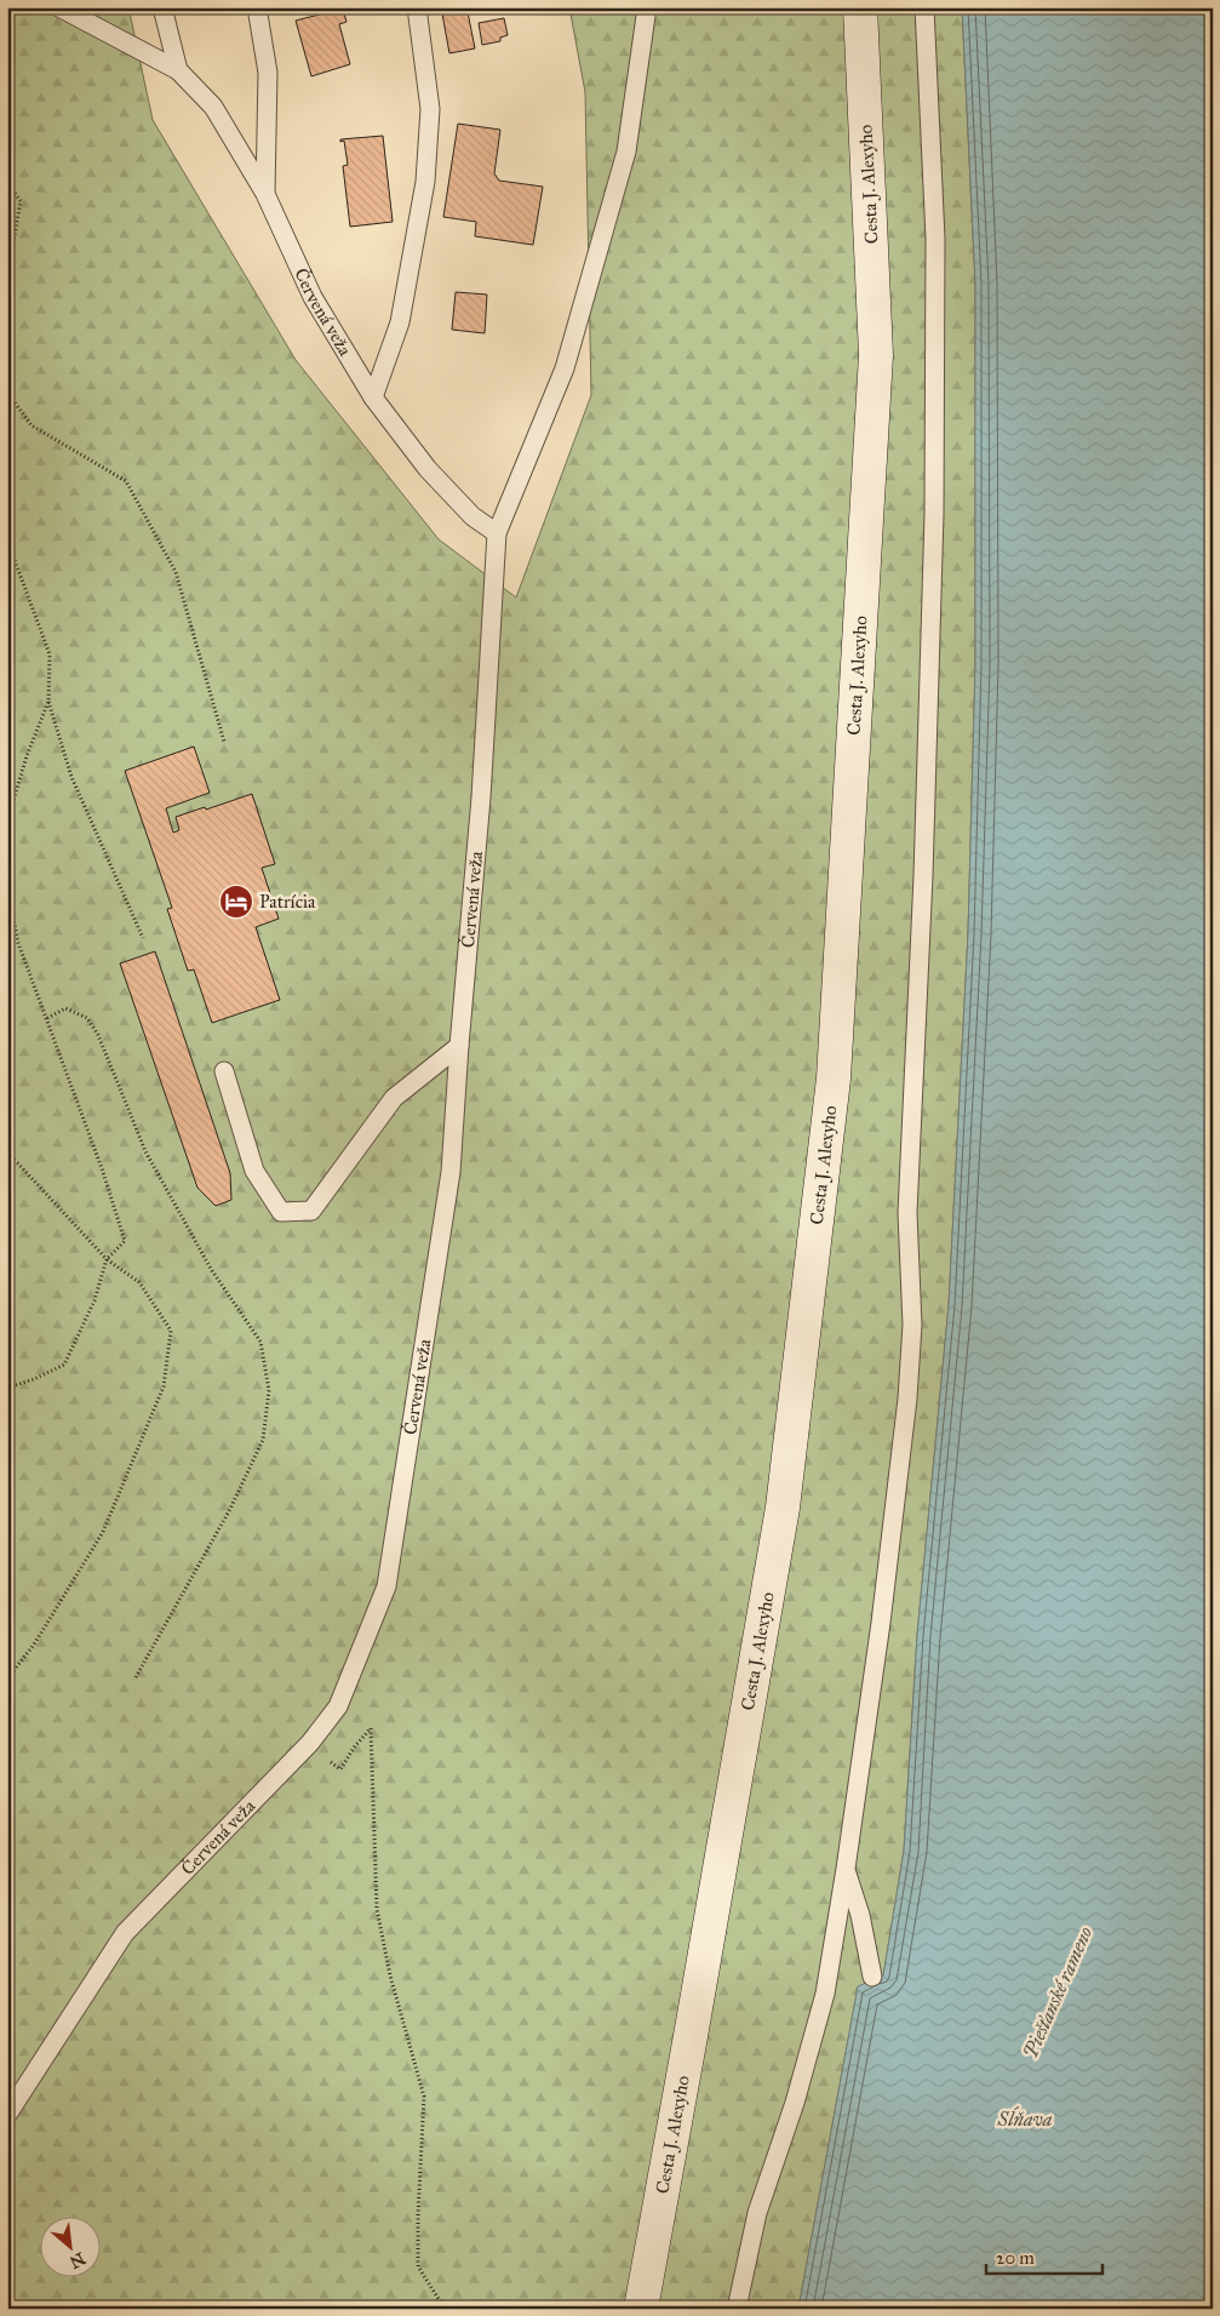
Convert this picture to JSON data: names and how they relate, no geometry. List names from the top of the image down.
{
  "streets": {
    "main road": ["Cesta J. Alexyho"],
    "lane": ["Červená veža"]
  },
  "water": ["Piešťanské rameno", "Sĺňava"],
  "places": {
    "hotel": ["Patrícia"]
  },
  "scale_bar": "20 m",
  "north": "bottom right"
}
